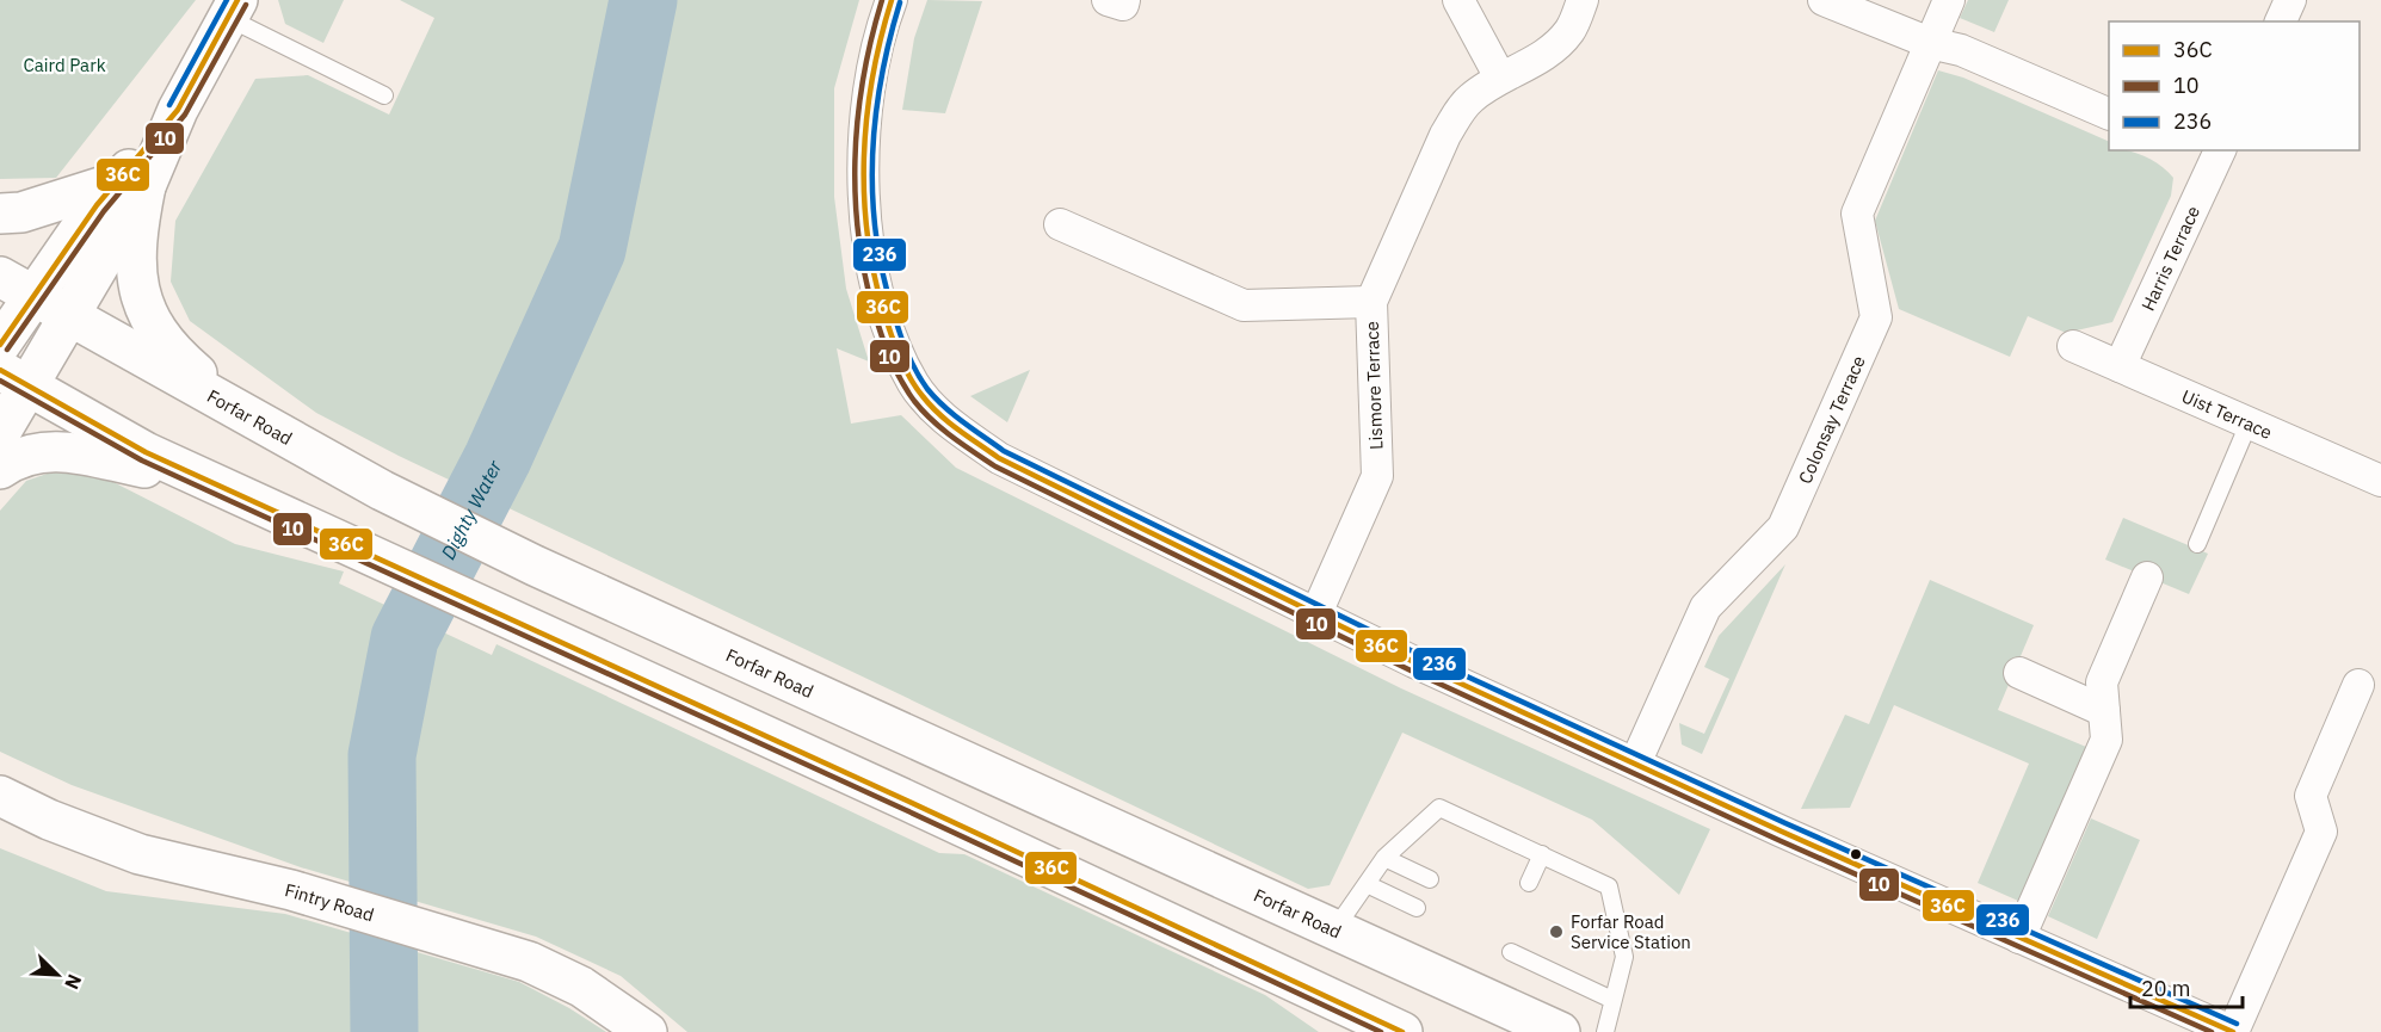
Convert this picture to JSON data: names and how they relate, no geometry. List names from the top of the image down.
{
  "streets": {
    "main road": ["Forfar Road", "Fintry Road"],
    "street": [
      "Harris Terrace",
      "Lismore Terrace",
      "Uist Terrace",
      "Colonsay Terrace"
    ]
  },
  "crossings": [
    ["Harris Terrace", "Uist Terrace"]
  ],
  "water": ["Dighty Water"],
  "parks": ["Caird Park"],
  "places": ["Forfar Road Service Station"],
  "lines": ["transit line 36C", "transit line 10", "transit line 236"],
  "legend": ["36C", "10", "236"],
  "scale_bar": "20 m",
  "north": "bottom right"
}
